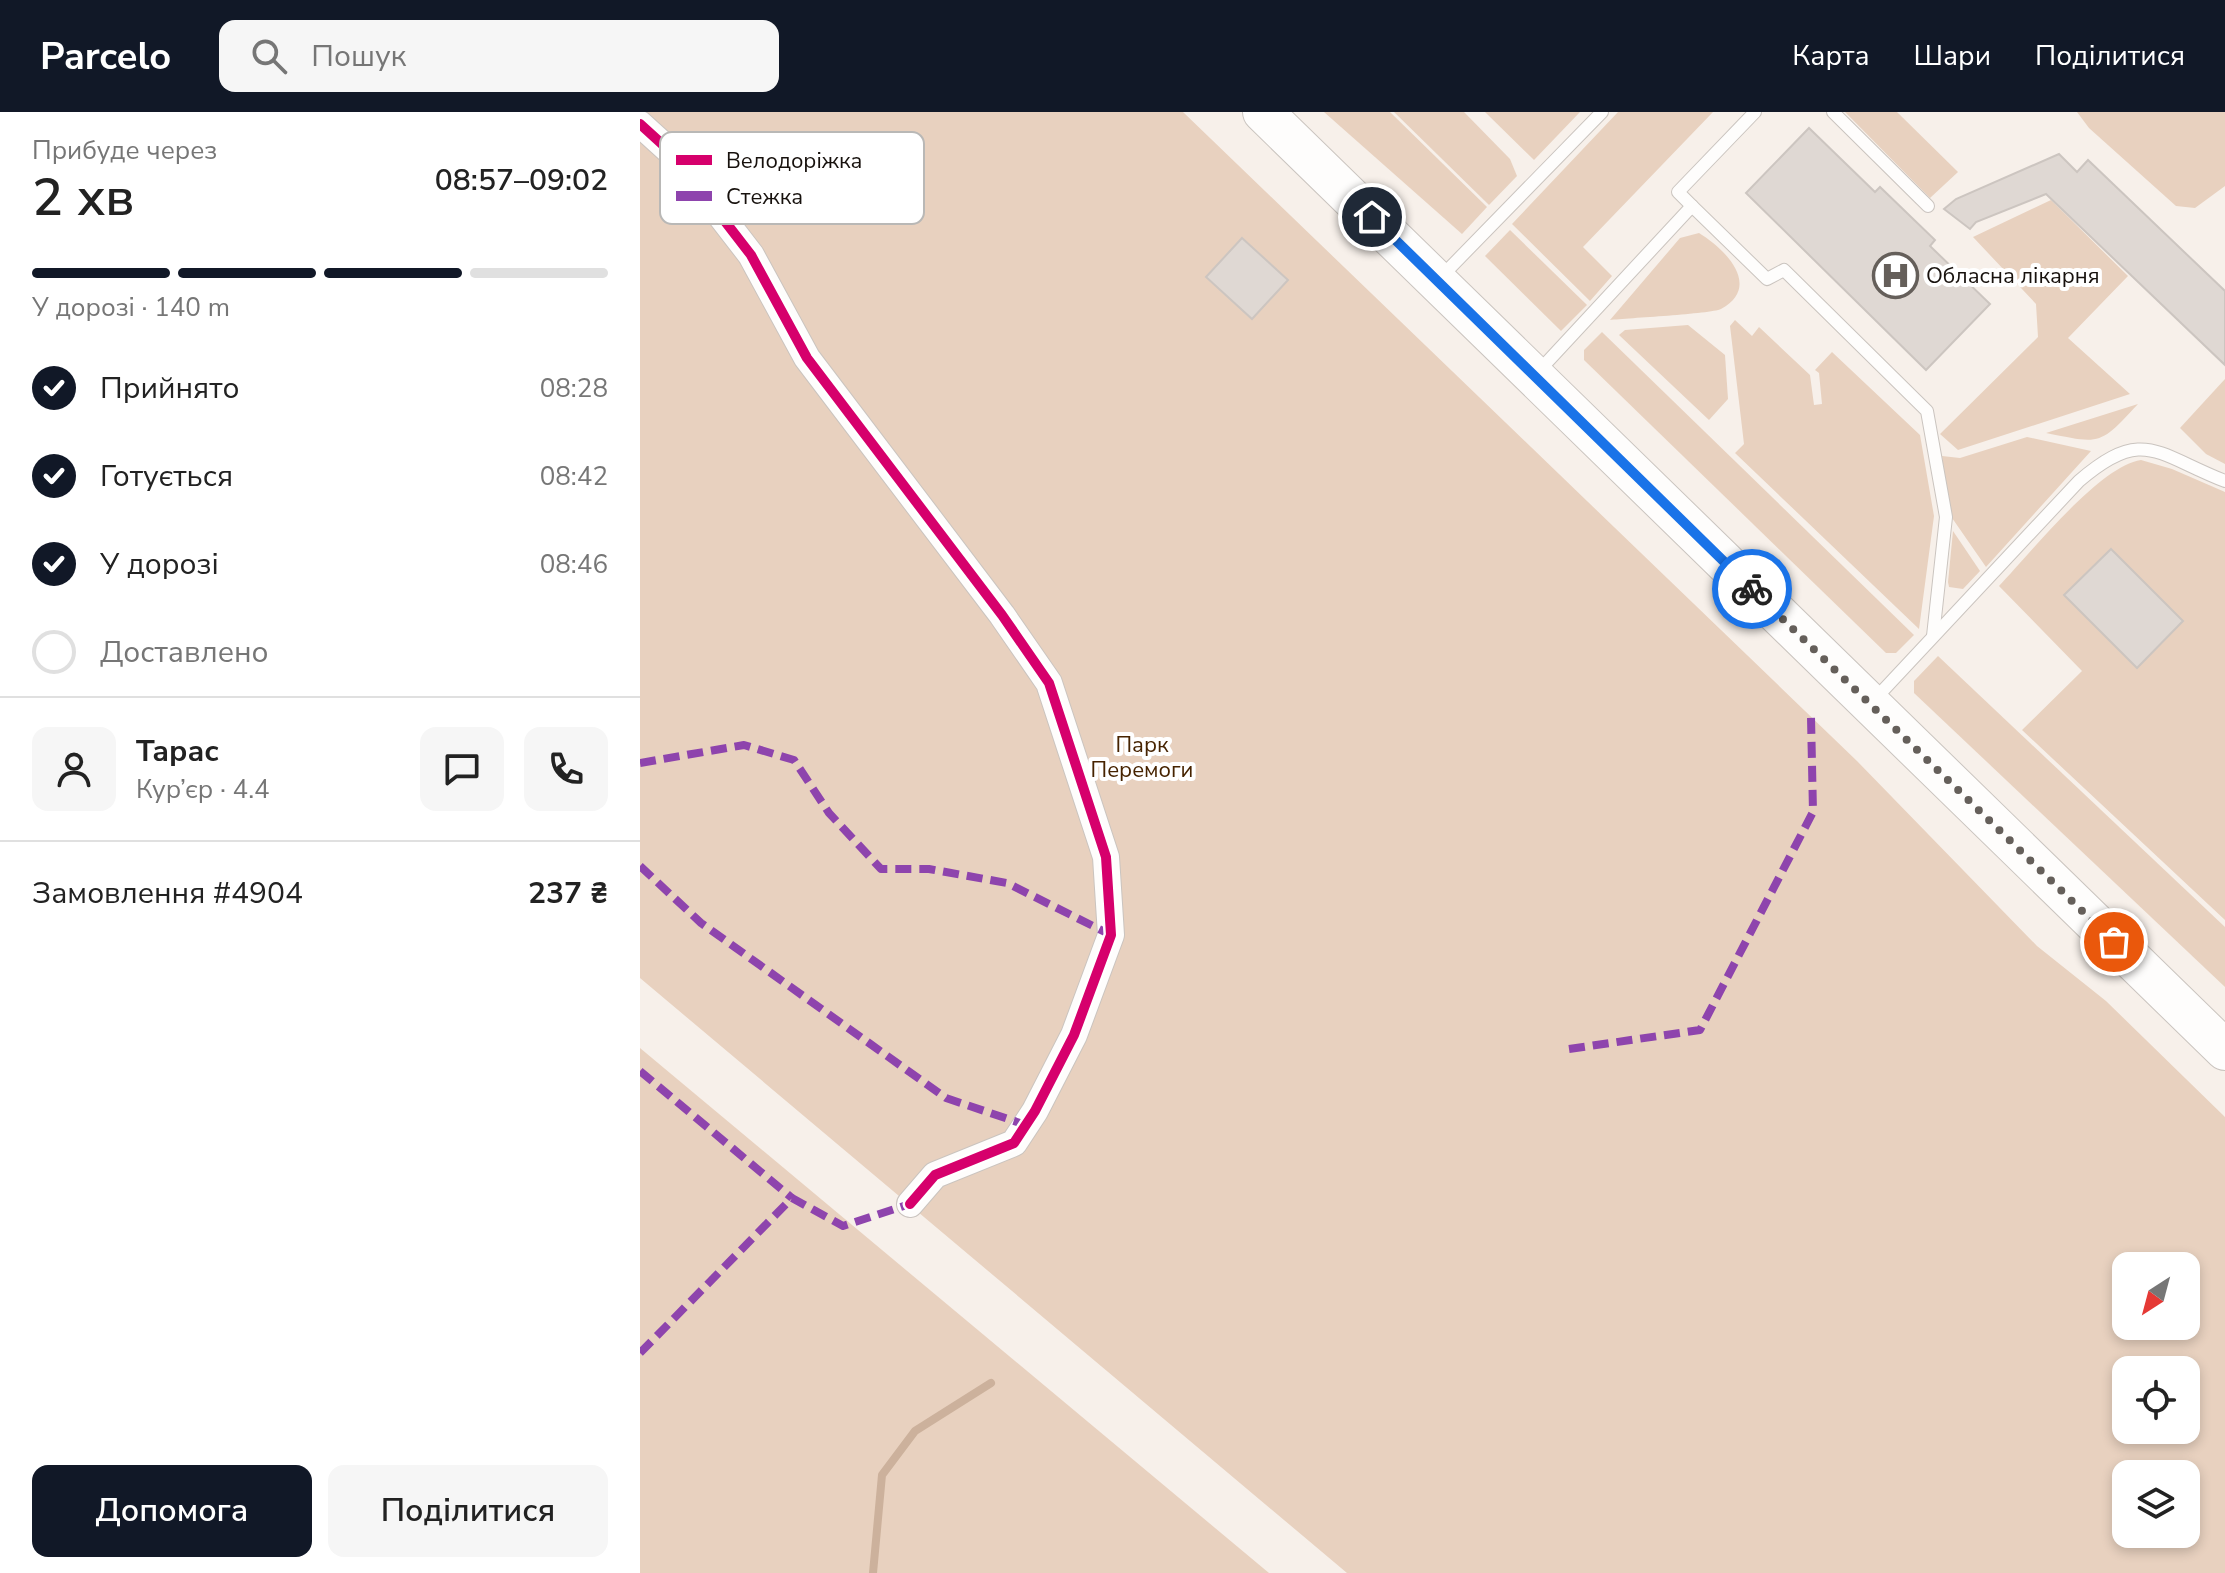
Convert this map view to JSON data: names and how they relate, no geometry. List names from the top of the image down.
{
  "parks": ["Парк Перемоги"],
  "places": {
    "hospital": ["Обласна лікарня"]
  },
  "legend": ["Велодоріжка", "Стежка"],
  "north": "bottom left",
  "page": {
    "header": "Parcelo",
    "search": "Пошук",
    "nav": ["Карта", "Шари", "Поділитися"],
    "heading": ["2 хв", "Прибуде через", "08:57–09:02"],
    "panel": [
      "Тарас",
      "Кур’єр · 4.4",
      "Замовлення #4904",
      "237 ₴"
    ],
    "bar": "У дорозі · 140 m",
    "list": [
      ["Прийнято", "08:28"],
      ["Готується", "08:42"],
      ["У дорозі", "08:46"],
      "Доставлено"
    ],
    "buttons": ["Допомога", "Поділитися"]
  }
}
